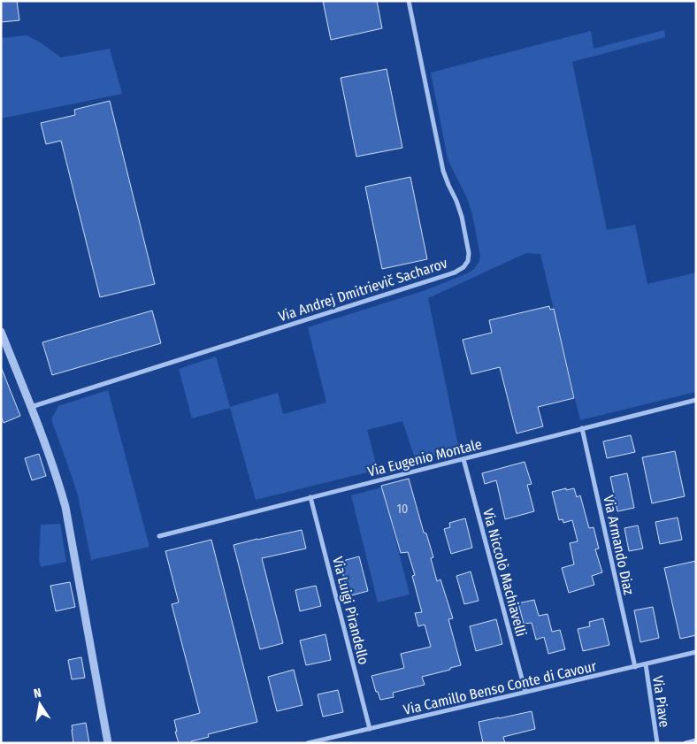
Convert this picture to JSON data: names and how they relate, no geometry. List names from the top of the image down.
{
  "streets": {
    "street": [
      "Via Andrej Dmitrievič Sacharov",
      "Via Eugenio Montale",
      "Via Armando Diaz",
      "Via Niccolò Machiavelli",
      "Via Luigi Pirandello",
      "Via Camillo Benso Conte di Cavour",
      "Via Piave"
    ]
  },
  "crossings": [
    ["Via Eugenio Montale", "Via Armando Diaz"],
    ["Via Eugenio Montale", "Via Niccolò Machiavelli"],
    ["Via Eugenio Montale", "Via Luigi Pirandello"],
    ["Via Armando Diaz", "Via Camillo Benso Conte di Cavour"],
    ["Via Niccolò Machiavelli", "Via Camillo Benso Conte di Cavour"],
    ["Via Luigi Pirandello", "Via Camillo Benso Conte di Cavour"],
    ["Via Camillo Benso Conte di Cavour", "Via Piave"]
  ],
  "house_numbers": ["10"],
  "north": "top"
}
